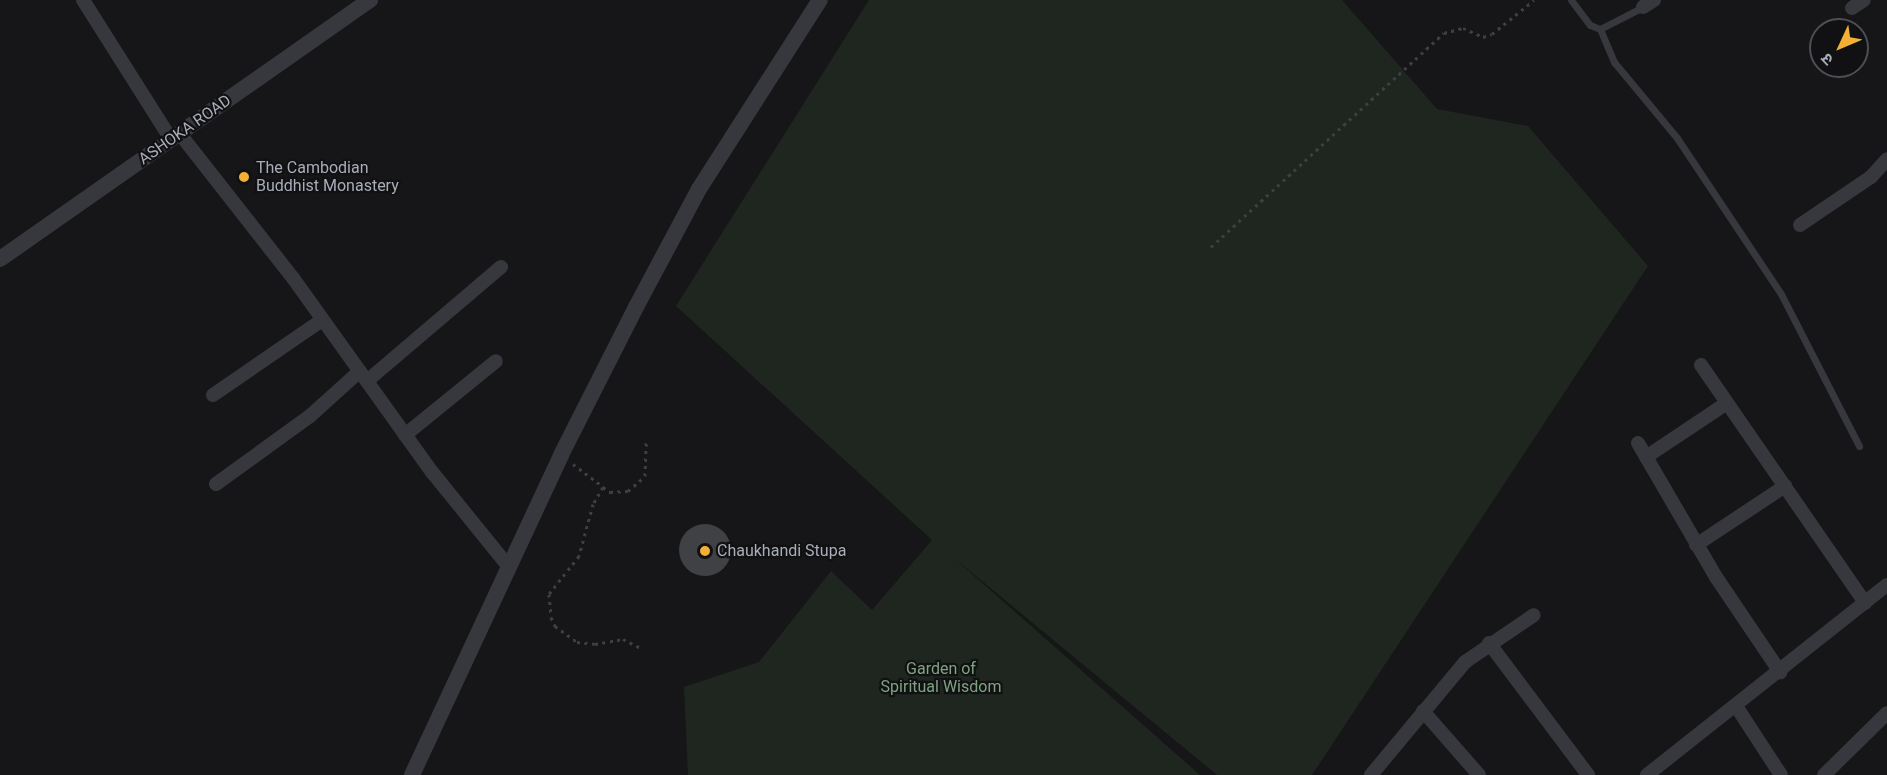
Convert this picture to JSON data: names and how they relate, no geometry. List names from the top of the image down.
{
  "streets": {
    "street": ["ASHOKA ROAD"]
  },
  "parks": ["Garden of Spiritual Wisdom"],
  "places": ["The Cambodian Buddhist Monastery", "Chaukhandi Stupa"],
  "north": "bottom left"
}
